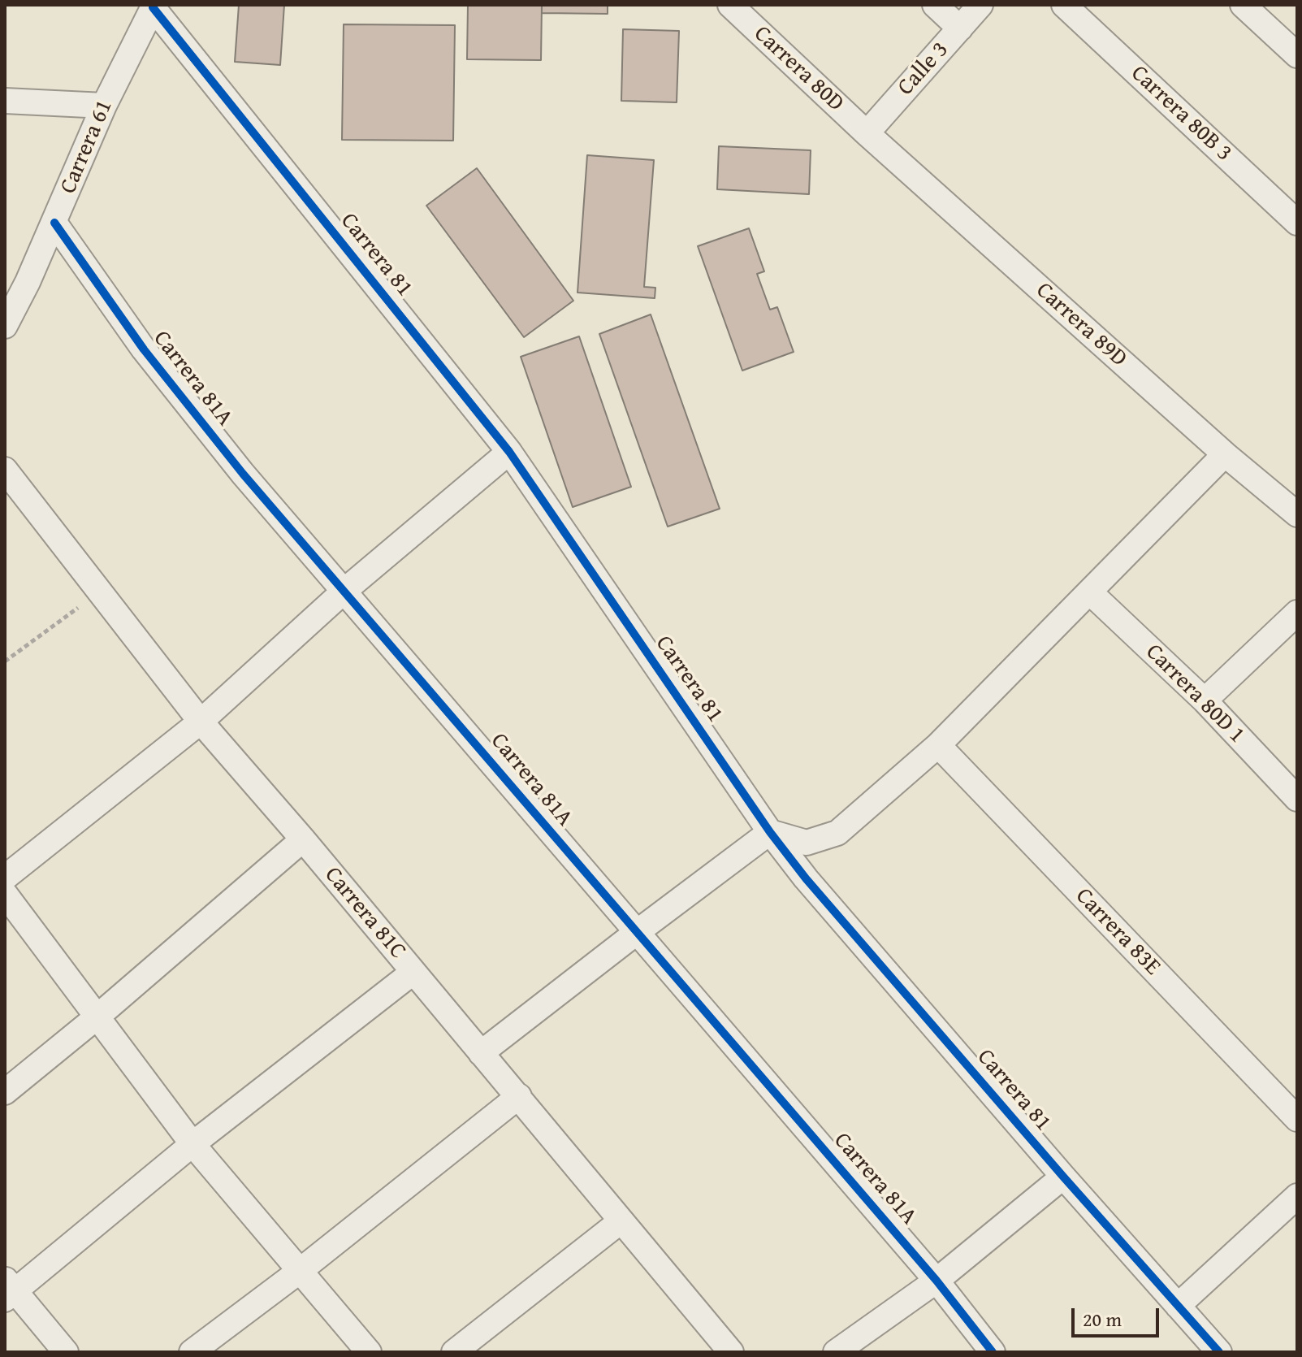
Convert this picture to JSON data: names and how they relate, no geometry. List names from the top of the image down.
{
  "streets": {
    "street": [
      "Carrera 80D",
      "Calle 3",
      "Carrera 80B 3",
      "Carrera 61",
      "Carrera 81",
      "Carrera 89D",
      "Carrera 81A",
      "Carrera 80D 1",
      "Carrera 81C",
      "Carrera 83E"
    ]
  },
  "crossings": [
    ["Carrera 80D", "Calle 3"],
    ["Carrera 80D", "Carrera 89D"],
    ["Calle 3", "Carrera 89D"],
    ["Carrera 61", "Carrera 81"],
    ["Carrera 61", "Carrera 81A"]
  ],
  "scale_bar": "20 m"
}
